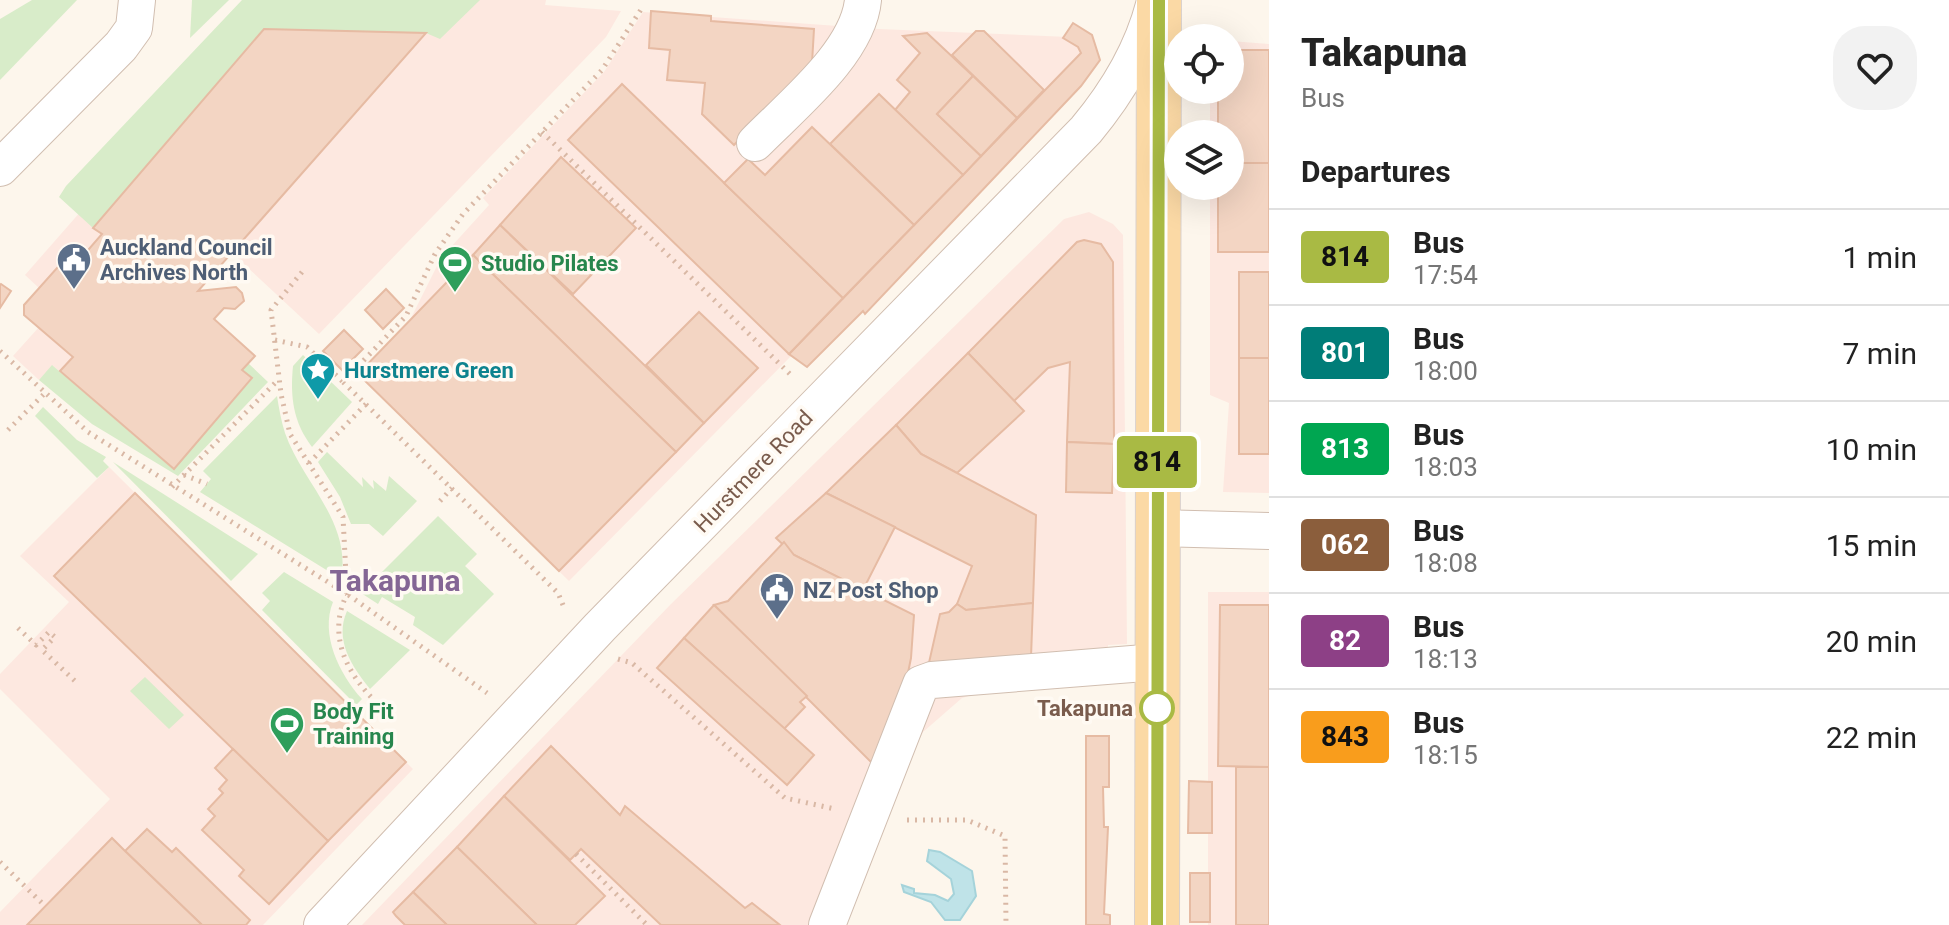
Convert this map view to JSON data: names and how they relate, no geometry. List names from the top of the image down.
{
  "streets": {
    "street": ["Hurstmere Road"]
  },
  "districts": ["Takapuna"],
  "places": {
    "public building": ["Auckland Council Archives North", "NZ Post Shop"],
    "sports": ["Studio Pilates", "Body Fit Training"],
    "place": ["Hurstmere Green"],
    "other": ["Takapuna"]
  },
  "lines": ["bus line 814"],
  "page": {
    "on_map": "814",
    "heading": [
      ["Takapuna", "Bus"],
      "Departures"
    ],
    "list": [
      {
        "mark": "814",
        "name": "Bus",
        "note": "17:54",
        "value": "1 min"
      },
      {
        "mark": "801",
        "name": "Bus",
        "note": "18:00",
        "value": "7 min"
      },
      {
        "mark": "813",
        "name": "Bus",
        "note": "18:03",
        "value": "10 min"
      },
      {
        "mark": "062",
        "name": "Bus",
        "note": "18:08",
        "value": "15 min"
      },
      {
        "mark": "82",
        "name": "Bus",
        "note": "18:13",
        "value": "20 min"
      },
      {
        "mark": "843",
        "name": "Bus",
        "note": "18:15",
        "value": "22 min"
      }
    ]
  }
}
